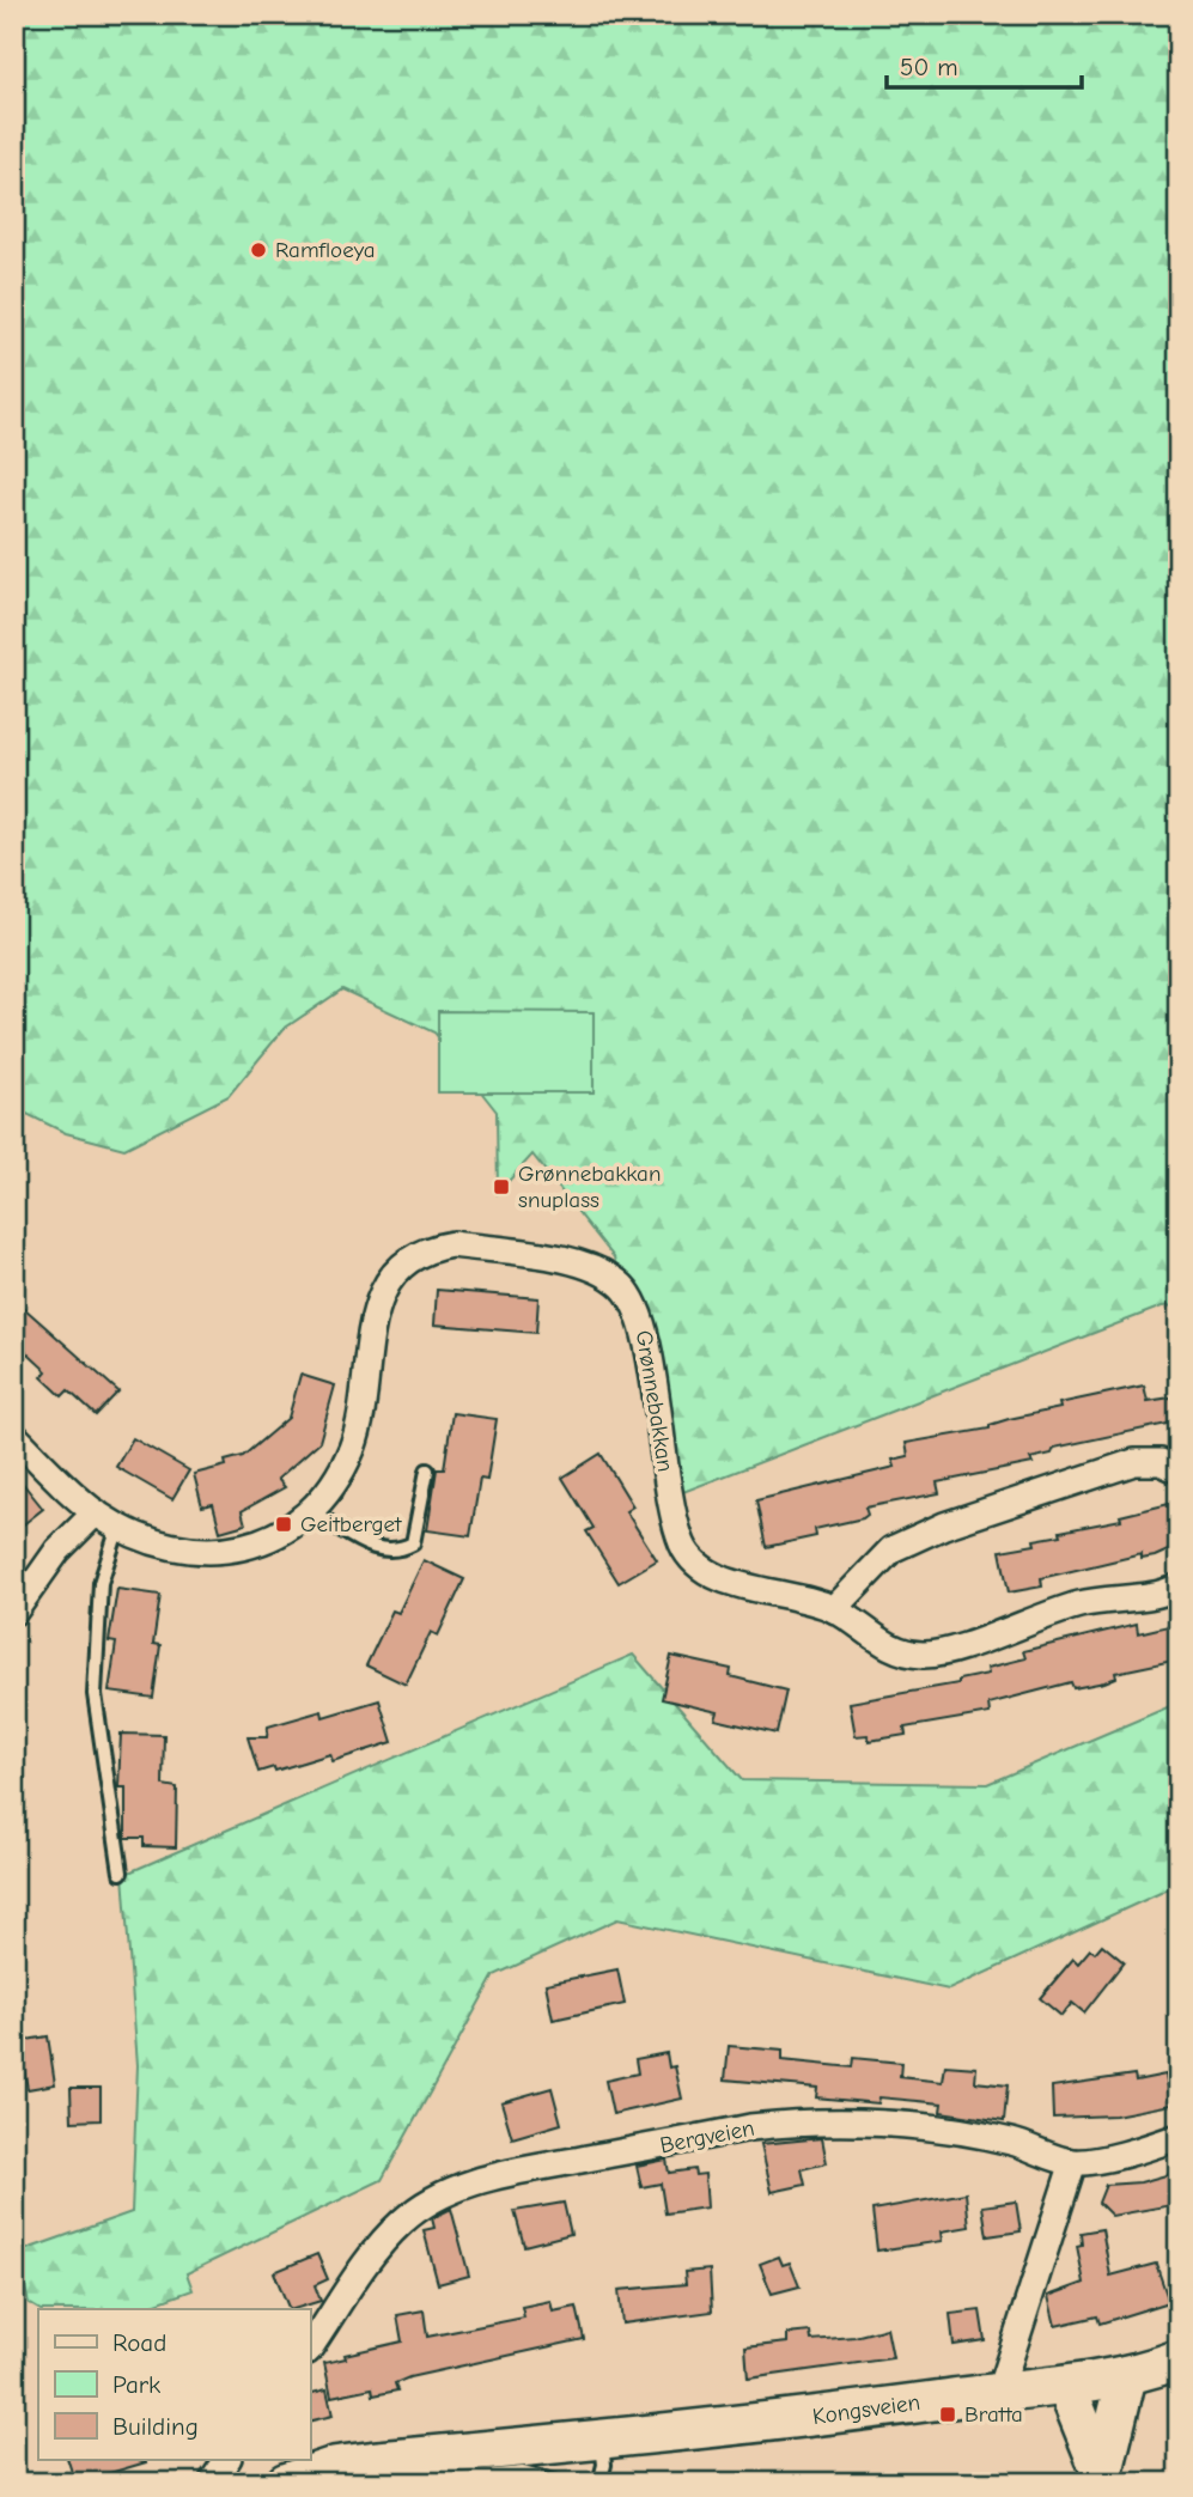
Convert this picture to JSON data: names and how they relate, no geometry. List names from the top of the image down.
{
  "streets": {
    "main road": ["Kongsveien"],
    "street": ["Grønnebakkan", "Bergveien"]
  },
  "places": {
    "other": ["Ramfloeya"],
    "transit": ["Grønnebakkan snuplass", "Geitberget", "Bratta"]
  },
  "legend": ["Road", "Park", "Building"],
  "scale_bar": "50 m"
}
